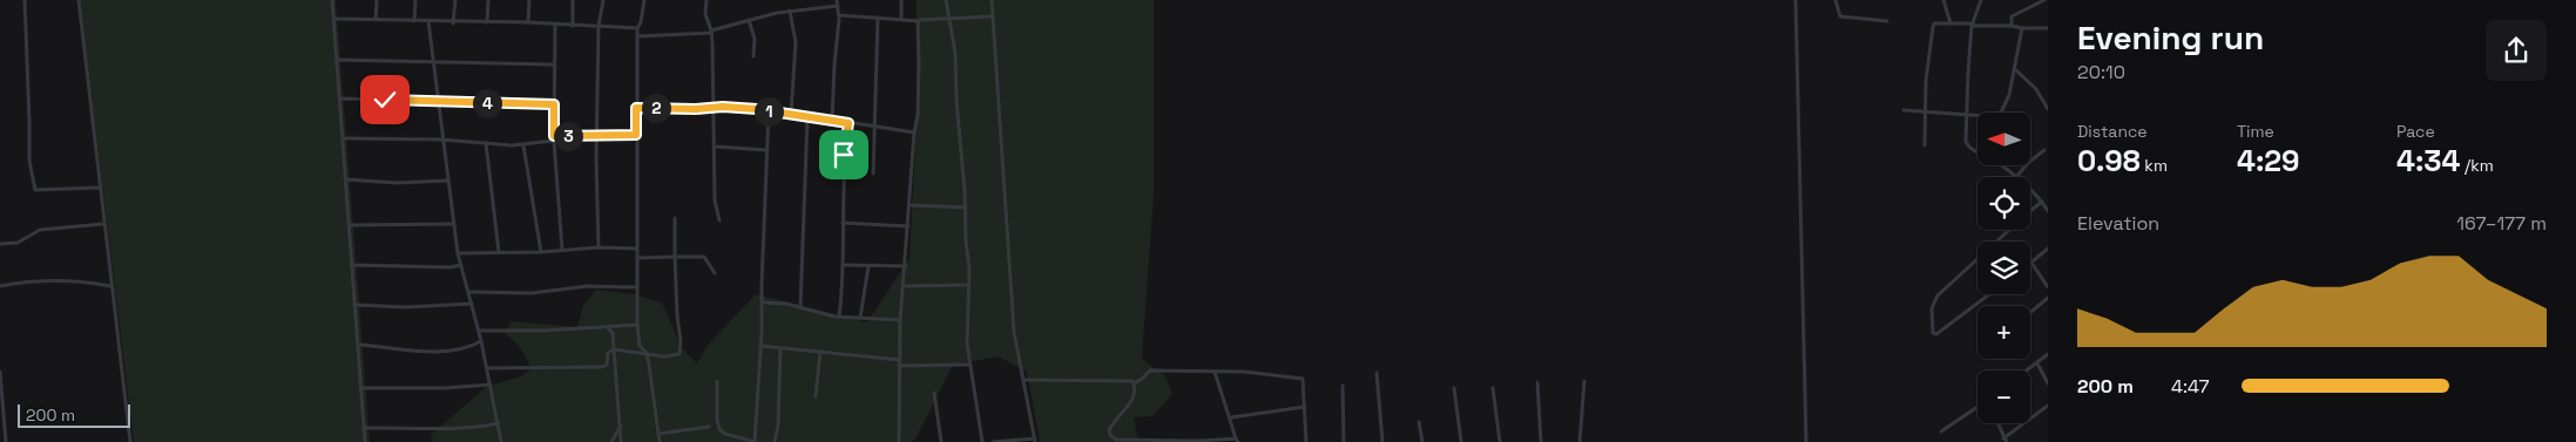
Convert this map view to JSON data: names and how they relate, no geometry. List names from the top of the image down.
{
  "scale_bar": "200 m",
  "north": "left",
  "page": {
    "heading": ["Evening run", "20:10"],
    "pins": [
      "4",
      "2",
      "1",
      "3"
    ],
    "stats": [
      ["Distance", "0.98 km"],
      ["Time", "4:29"],
      ["Pace", "4:34 /km"]
    ],
    "map_buttons": ["+", "−"],
    "chart": ["Elevation", "167–177 m"],
    "list": [
      {
        "name": "200 m",
        "note": "4:47"
      }
    ],
    "scale": "200 m"
  }
}
